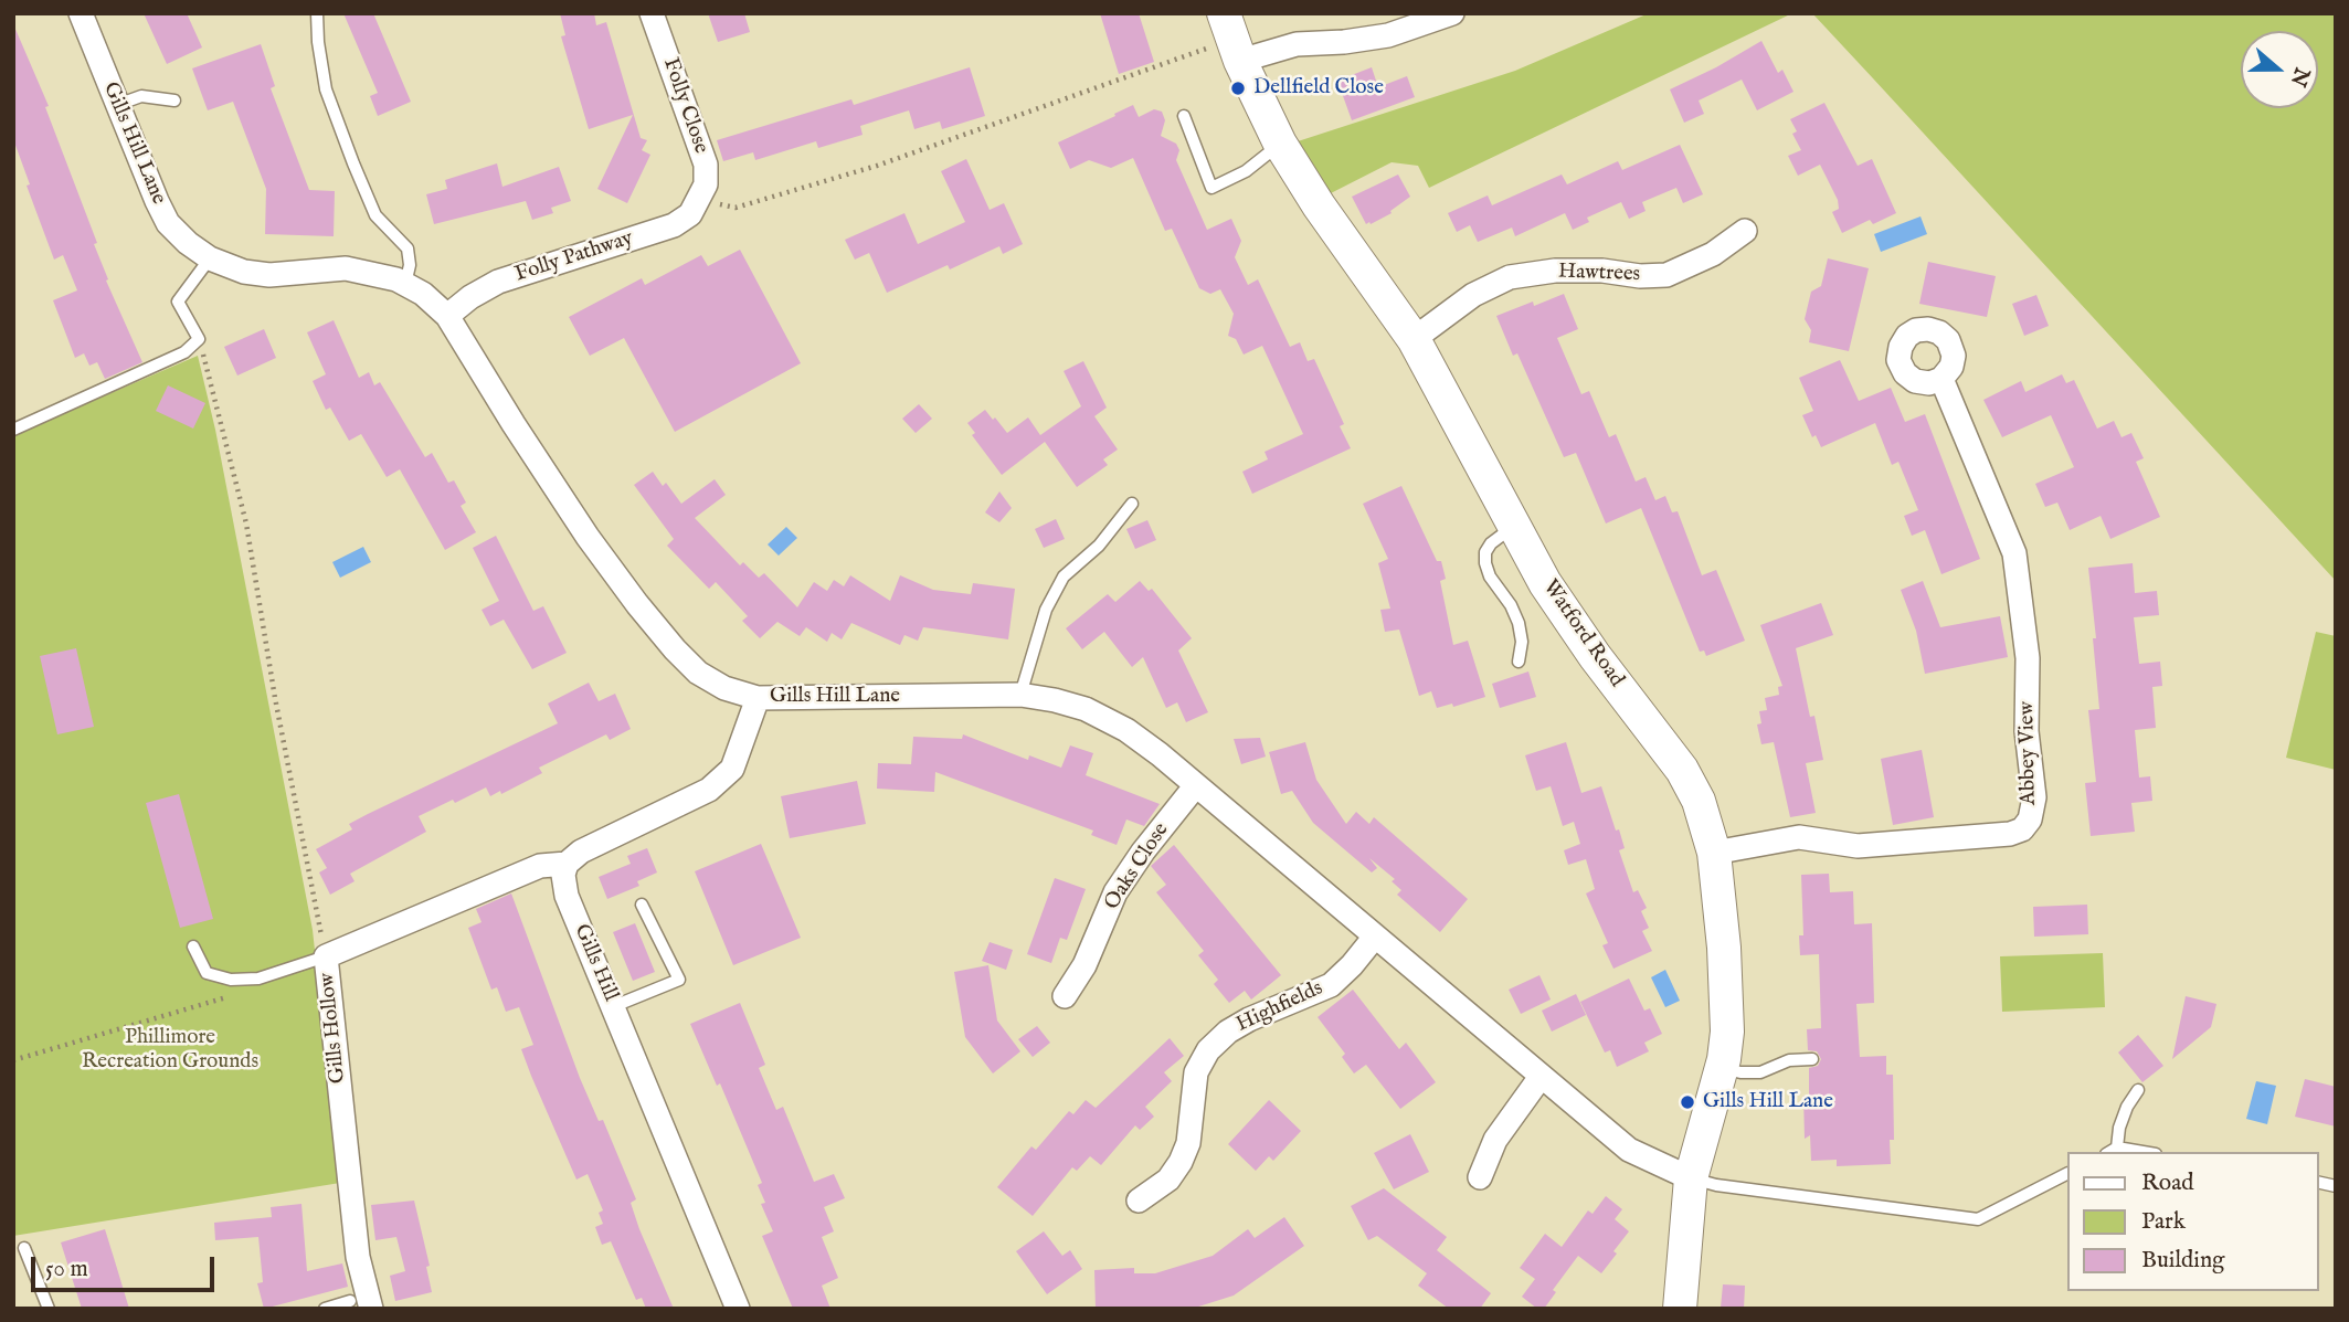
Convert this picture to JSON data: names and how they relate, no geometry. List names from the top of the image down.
{
  "streets": {
    "main road": ["Watford Road"],
    "street": [
      "Folly Close",
      "Gills Hill Lane",
      "Folly Pathway",
      "Hawtrees",
      "Abbey View",
      "Oaks Close",
      "Gills Hill",
      "Highfields",
      "Gills Hollow"
    ]
  },
  "crossings": [
    ["Folly Close", "Folly Pathway"],
    ["Gills Hill Lane", "Folly Pathway"],
    ["Gills Hill Lane", "Watford Road"],
    ["Gills Hill Lane", "Oaks Close"],
    ["Gills Hill Lane", "Highfields"],
    ["Hawtrees", "Watford Road"],
    ["Watford Road", "Abbey View"],
    ["Gills Hill", "Gills Hollow"]
  ],
  "parks": ["Phillimore Recreation Grounds"],
  "places": ["Dellfield Close", "Gills Hill Lane"],
  "legend": ["Road", "Park", "Building"],
  "scale_bar": "50 m",
  "north": "right"
}
